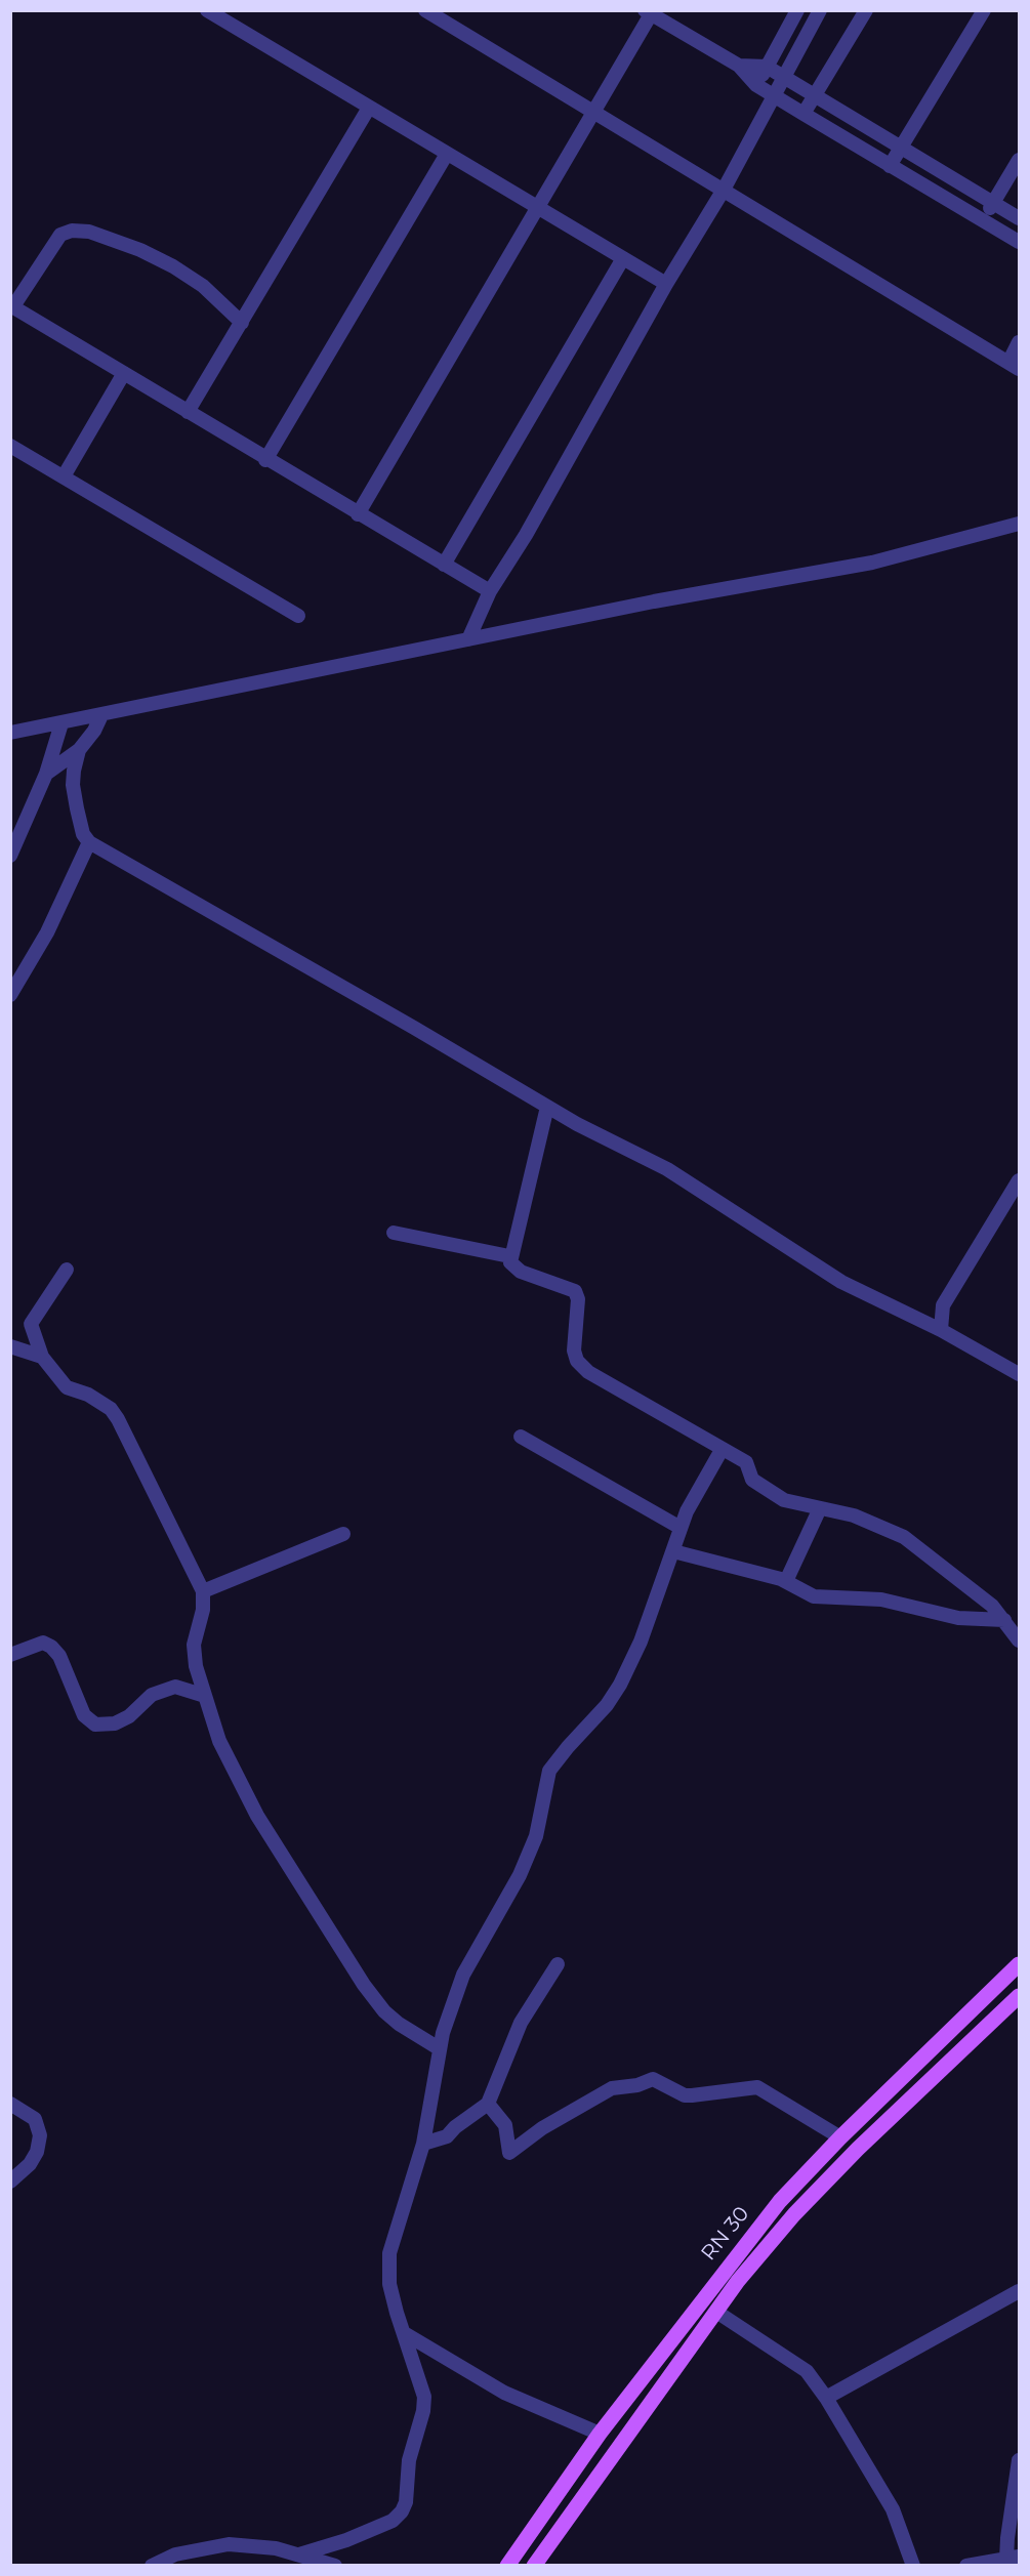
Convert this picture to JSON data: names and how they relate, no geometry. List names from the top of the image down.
{
  "streets": {
    "main road": ["RN 30"]
  }
}
